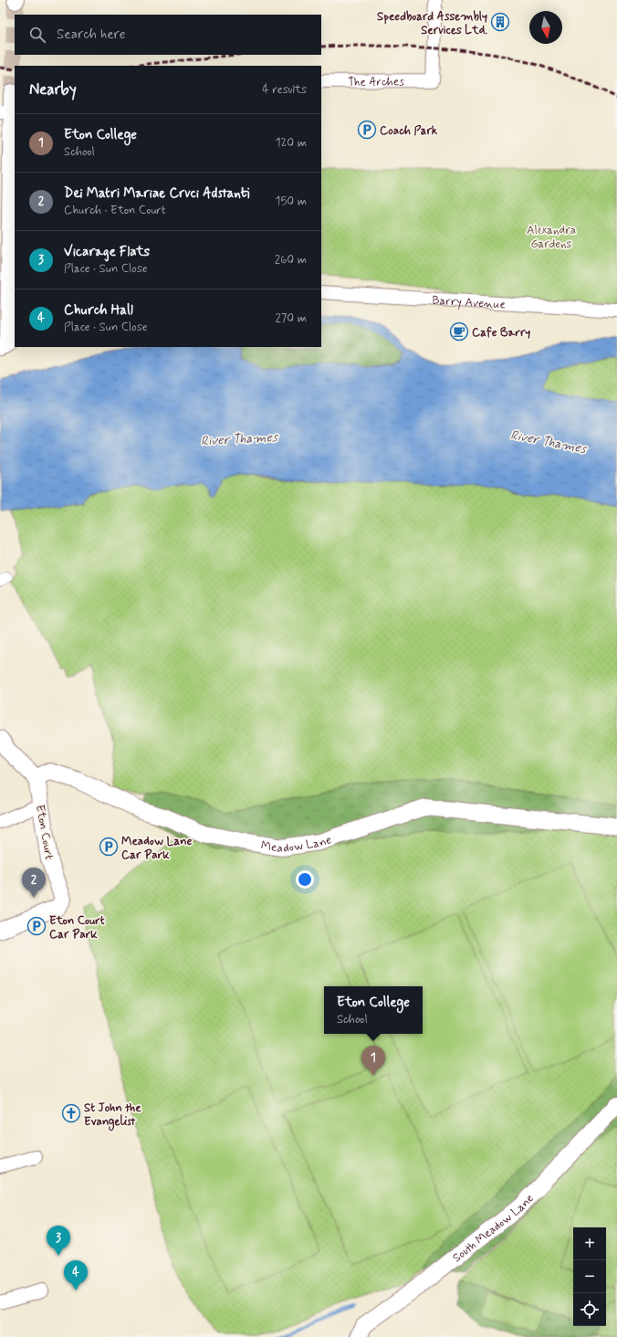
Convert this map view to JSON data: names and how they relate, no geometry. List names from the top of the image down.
{
  "streets": {
    "street": [
      "The Arches",
      "Barry Avenue",
      "Eton Court",
      "Meadow Lane",
      "South Meadow Lane"
    ]
  },
  "crossings": [
    ["Eton Court", "Meadow Lane"]
  ],
  "water": ["River Thames"],
  "parks": ["Alexandra Gardens"],
  "places": {
    "building": ["Speedboard Assembly Services Ltd."],
    "parking": ["Coach Park", "Meadow Lane Car Park", "Eton Court Car Park"],
    "cafe": ["Cafe Barry"],
    "church": ["St John the Evangelist"]
  },
  "north": "bottom",
  "page": {
    "search": "Search here",
    "heading": ["Nearby", "4 results"],
    "list": [
      {
        "mark": "1",
        "name": "Eton College",
        "note": "School",
        "value": "120 m"
      },
      {
        "mark": "2",
        "name": "Dei Matri Mariae Crvci Adstanti",
        "note": "Church · Eton Court",
        "value": "150 m"
      },
      {
        "mark": "3",
        "name": "Vicarage Flats",
        "note": "Place · Sun Close",
        "value": "260 m"
      },
      {
        "mark": "4",
        "name": "Church Hall",
        "note": "Place · Sun Close",
        "value": "270 m"
      }
    ],
    "pins": [
      "2",
      "1",
      "3",
      "4"
    ],
    "popup": ["Eton College", "School"],
    "map_buttons": ["+", "−"]
  }
}
